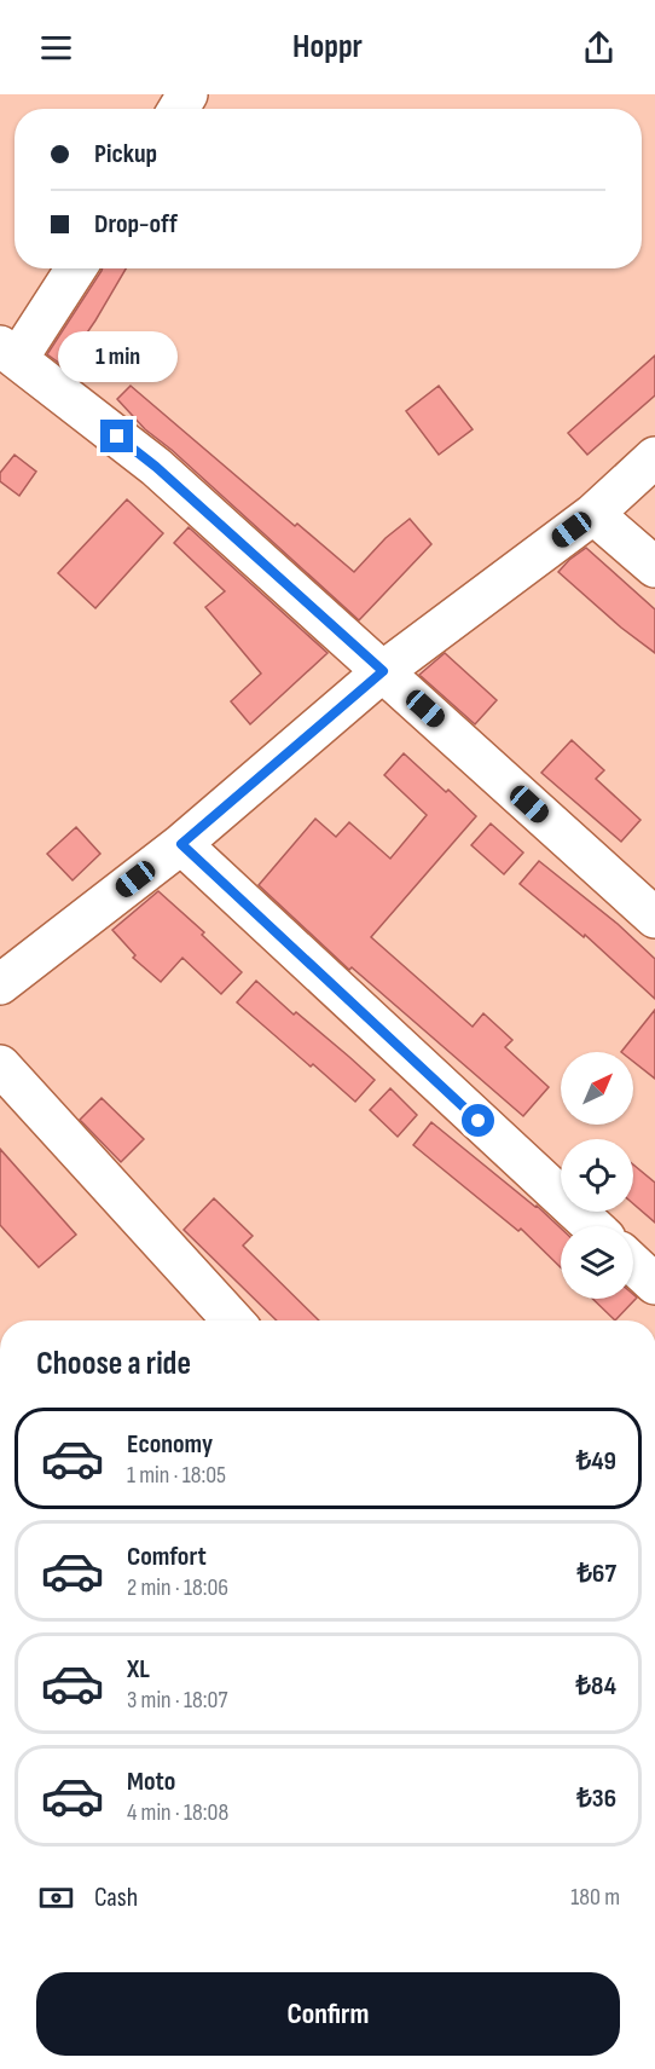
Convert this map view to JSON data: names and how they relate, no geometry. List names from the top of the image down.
{
  "north": "top right",
  "page": {
    "header": "Hoppr",
    "banner": ["Pickup", "Drop-off"],
    "bubble": "1 min",
    "heading": "Choose a ride",
    "list": [
      {
        "name": "Economy",
        "note": "1 min · 18:05",
        "value": "₺49"
      },
      {
        "name": "Comfort",
        "note": "2 min · 18:06",
        "value": "₺67"
      },
      {
        "name": "XL",
        "note": "3 min · 18:07",
        "value": "₺84"
      },
      {
        "name": "Moto",
        "note": "4 min · 18:08",
        "value": "₺36"
      }
    ],
    "pay": ["Cash", "180 m"],
    "buttons": "Confirm"
  }
}
